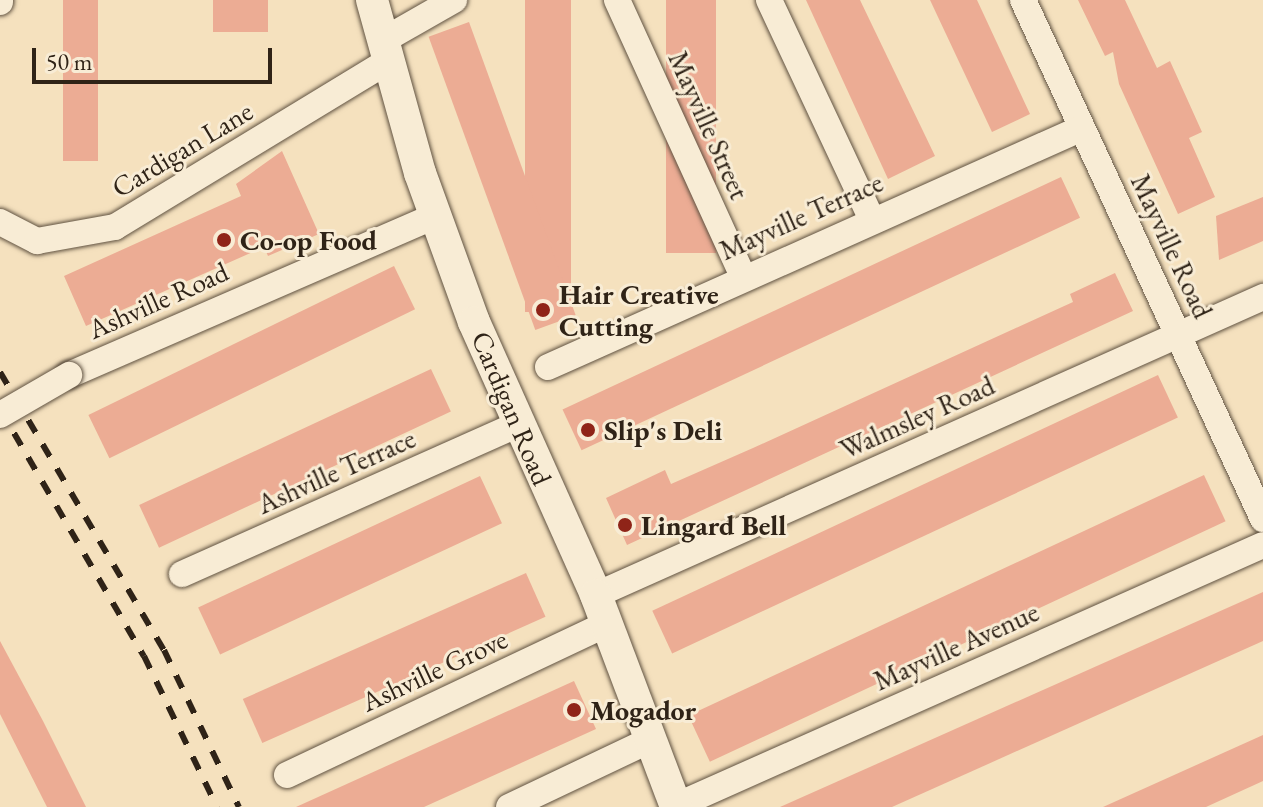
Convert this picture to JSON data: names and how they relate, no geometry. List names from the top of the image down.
{
  "streets": {
    "street": [
      "Mayville Street",
      "Cardigan Lane",
      "Mayville Terrace",
      "Mayville Road",
      "Ashville Road",
      "Cardigan Road",
      "Walmsley Road",
      "Ashville Terrace",
      "Mayville Avenue",
      "Ashville Grove"
    ]
  },
  "crossings": [
    ["Mayville Street", "Mayville Terrace"],
    ["Cardigan Lane", "Cardigan Road"],
    ["Mayville Terrace", "Mayville Road"],
    ["Mayville Road", "Walmsley Road"],
    ["Ashville Road", "Cardigan Road"],
    ["Cardigan Road", "Walmsley Road"],
    ["Cardigan Road", "Ashville Terrace"],
    ["Cardigan Road", "Mayville Avenue"],
    ["Cardigan Road", "Ashville Grove"],
    ["Walmsley Road", "Ashville Grove"]
  ],
  "places": [
    "Co-op Food",
    "Hair Creative Cutting",
    "Slip's Deli",
    "Lingard Bell",
    "Mogador"
  ],
  "scale_bar": "50 m"
}
